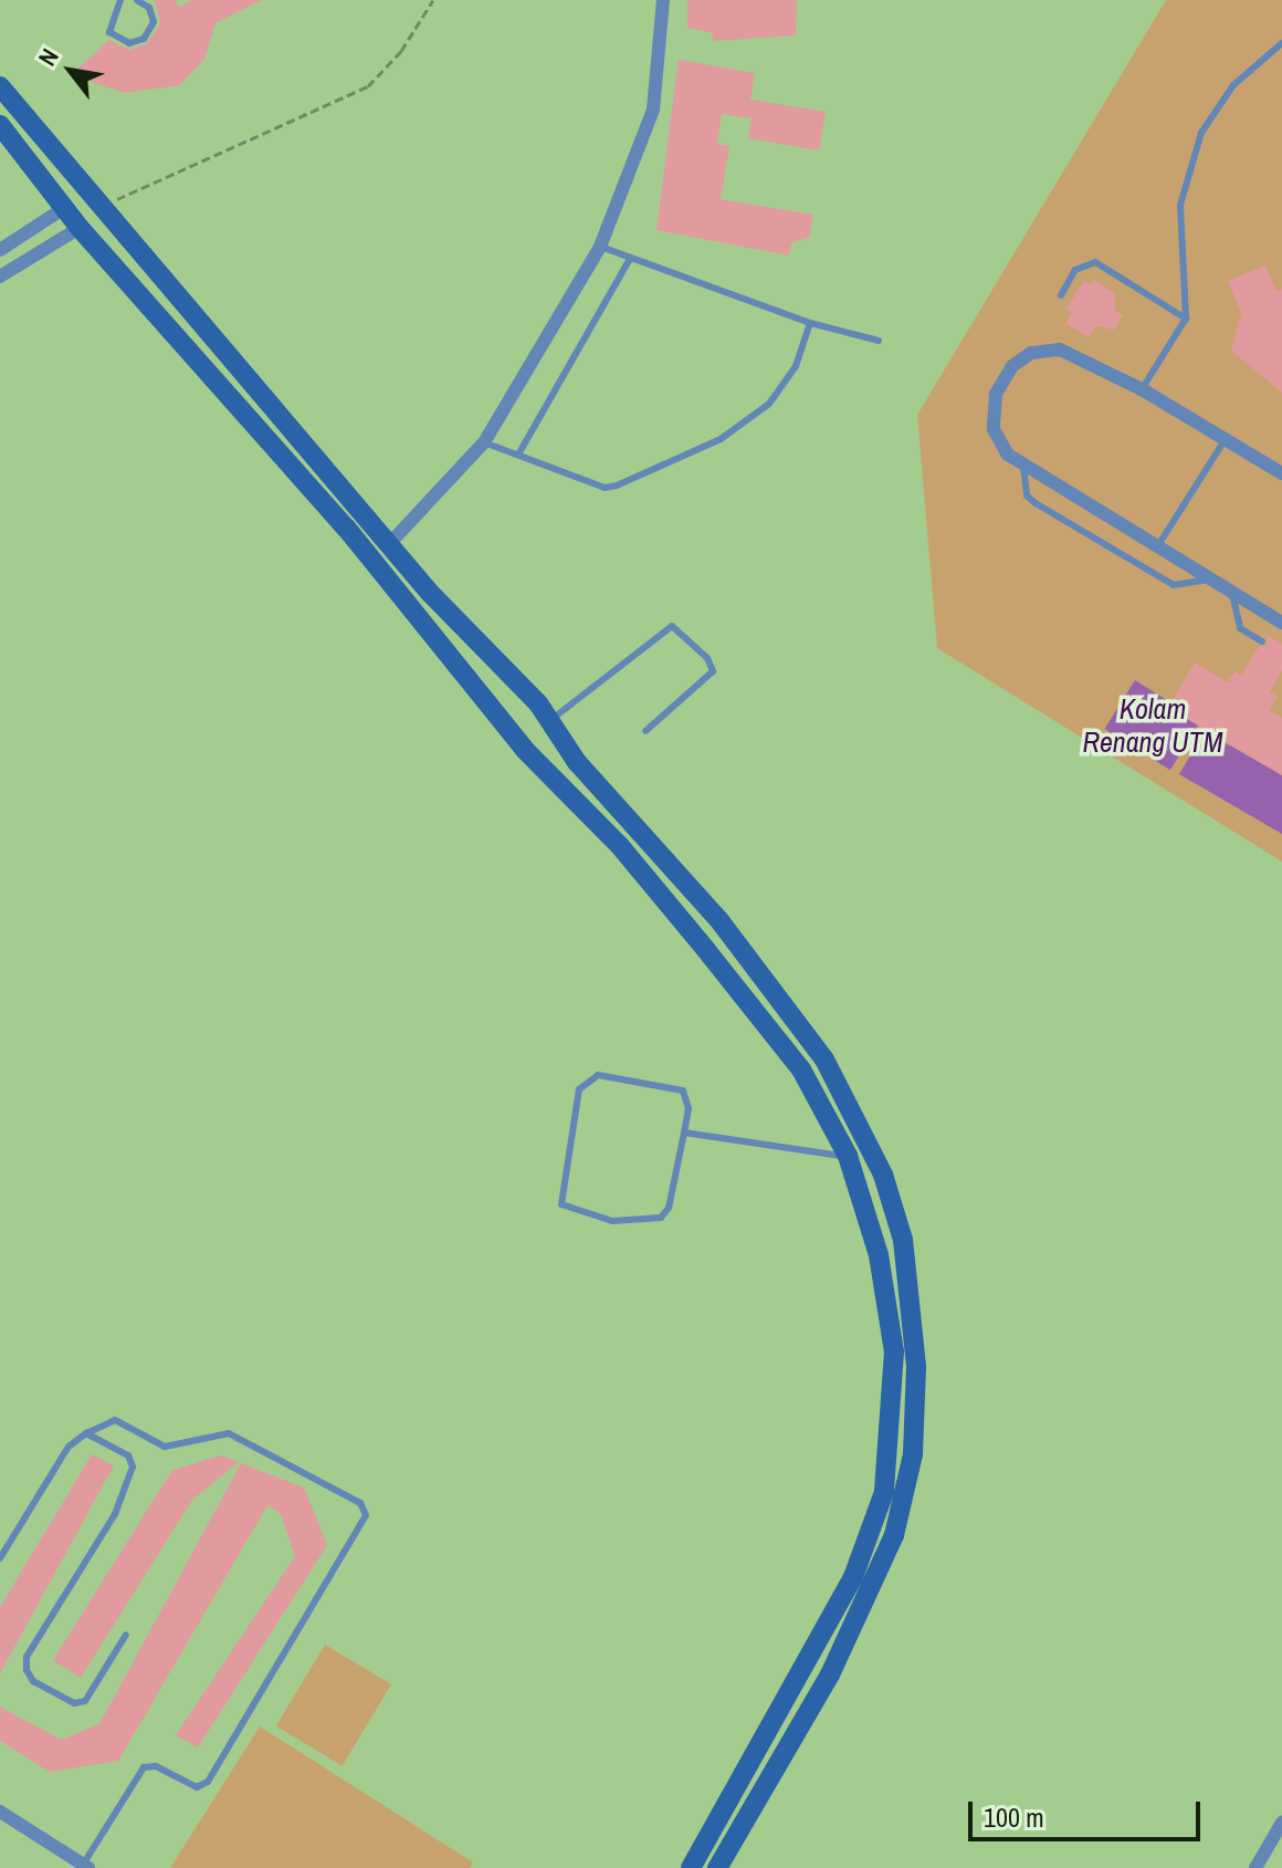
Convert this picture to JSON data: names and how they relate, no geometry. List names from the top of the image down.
{
  "water": ["Kolam Renang UTM"],
  "scale_bar": "100 m",
  "north": "top left"
}
